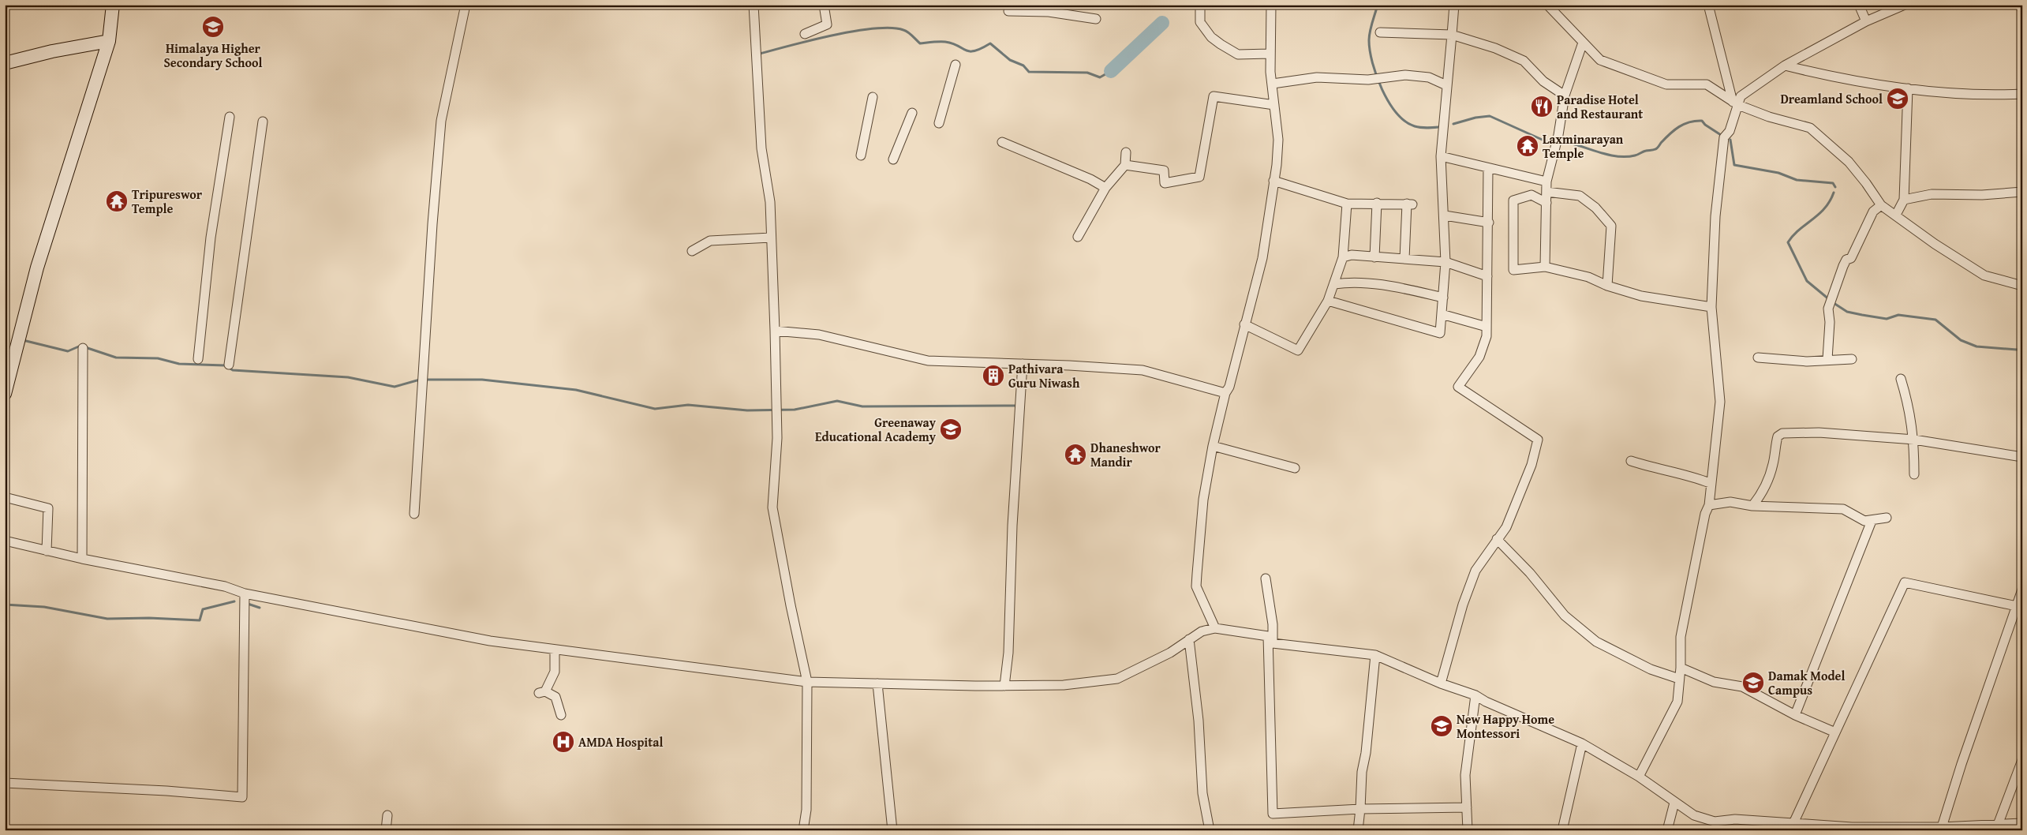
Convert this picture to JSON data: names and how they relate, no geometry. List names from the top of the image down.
{
  "places": {
    "school or university": [
      "Himalaya Higher Secondary School",
      "Dreamland School",
      "Greenaway Educational Academy",
      "Damak Model Campus",
      "New Happy Home Montessori"
    ],
    "restaurant": ["Paradise Hotel and Restaurant"],
    "temple": ["Laxminarayan Temple", "Tripureswor Temple", "Dhaneshwor Mandir"],
    "building": ["Pathivara Guru Niwash"],
    "hospital": ["AMDA Hospital"]
  }
}
